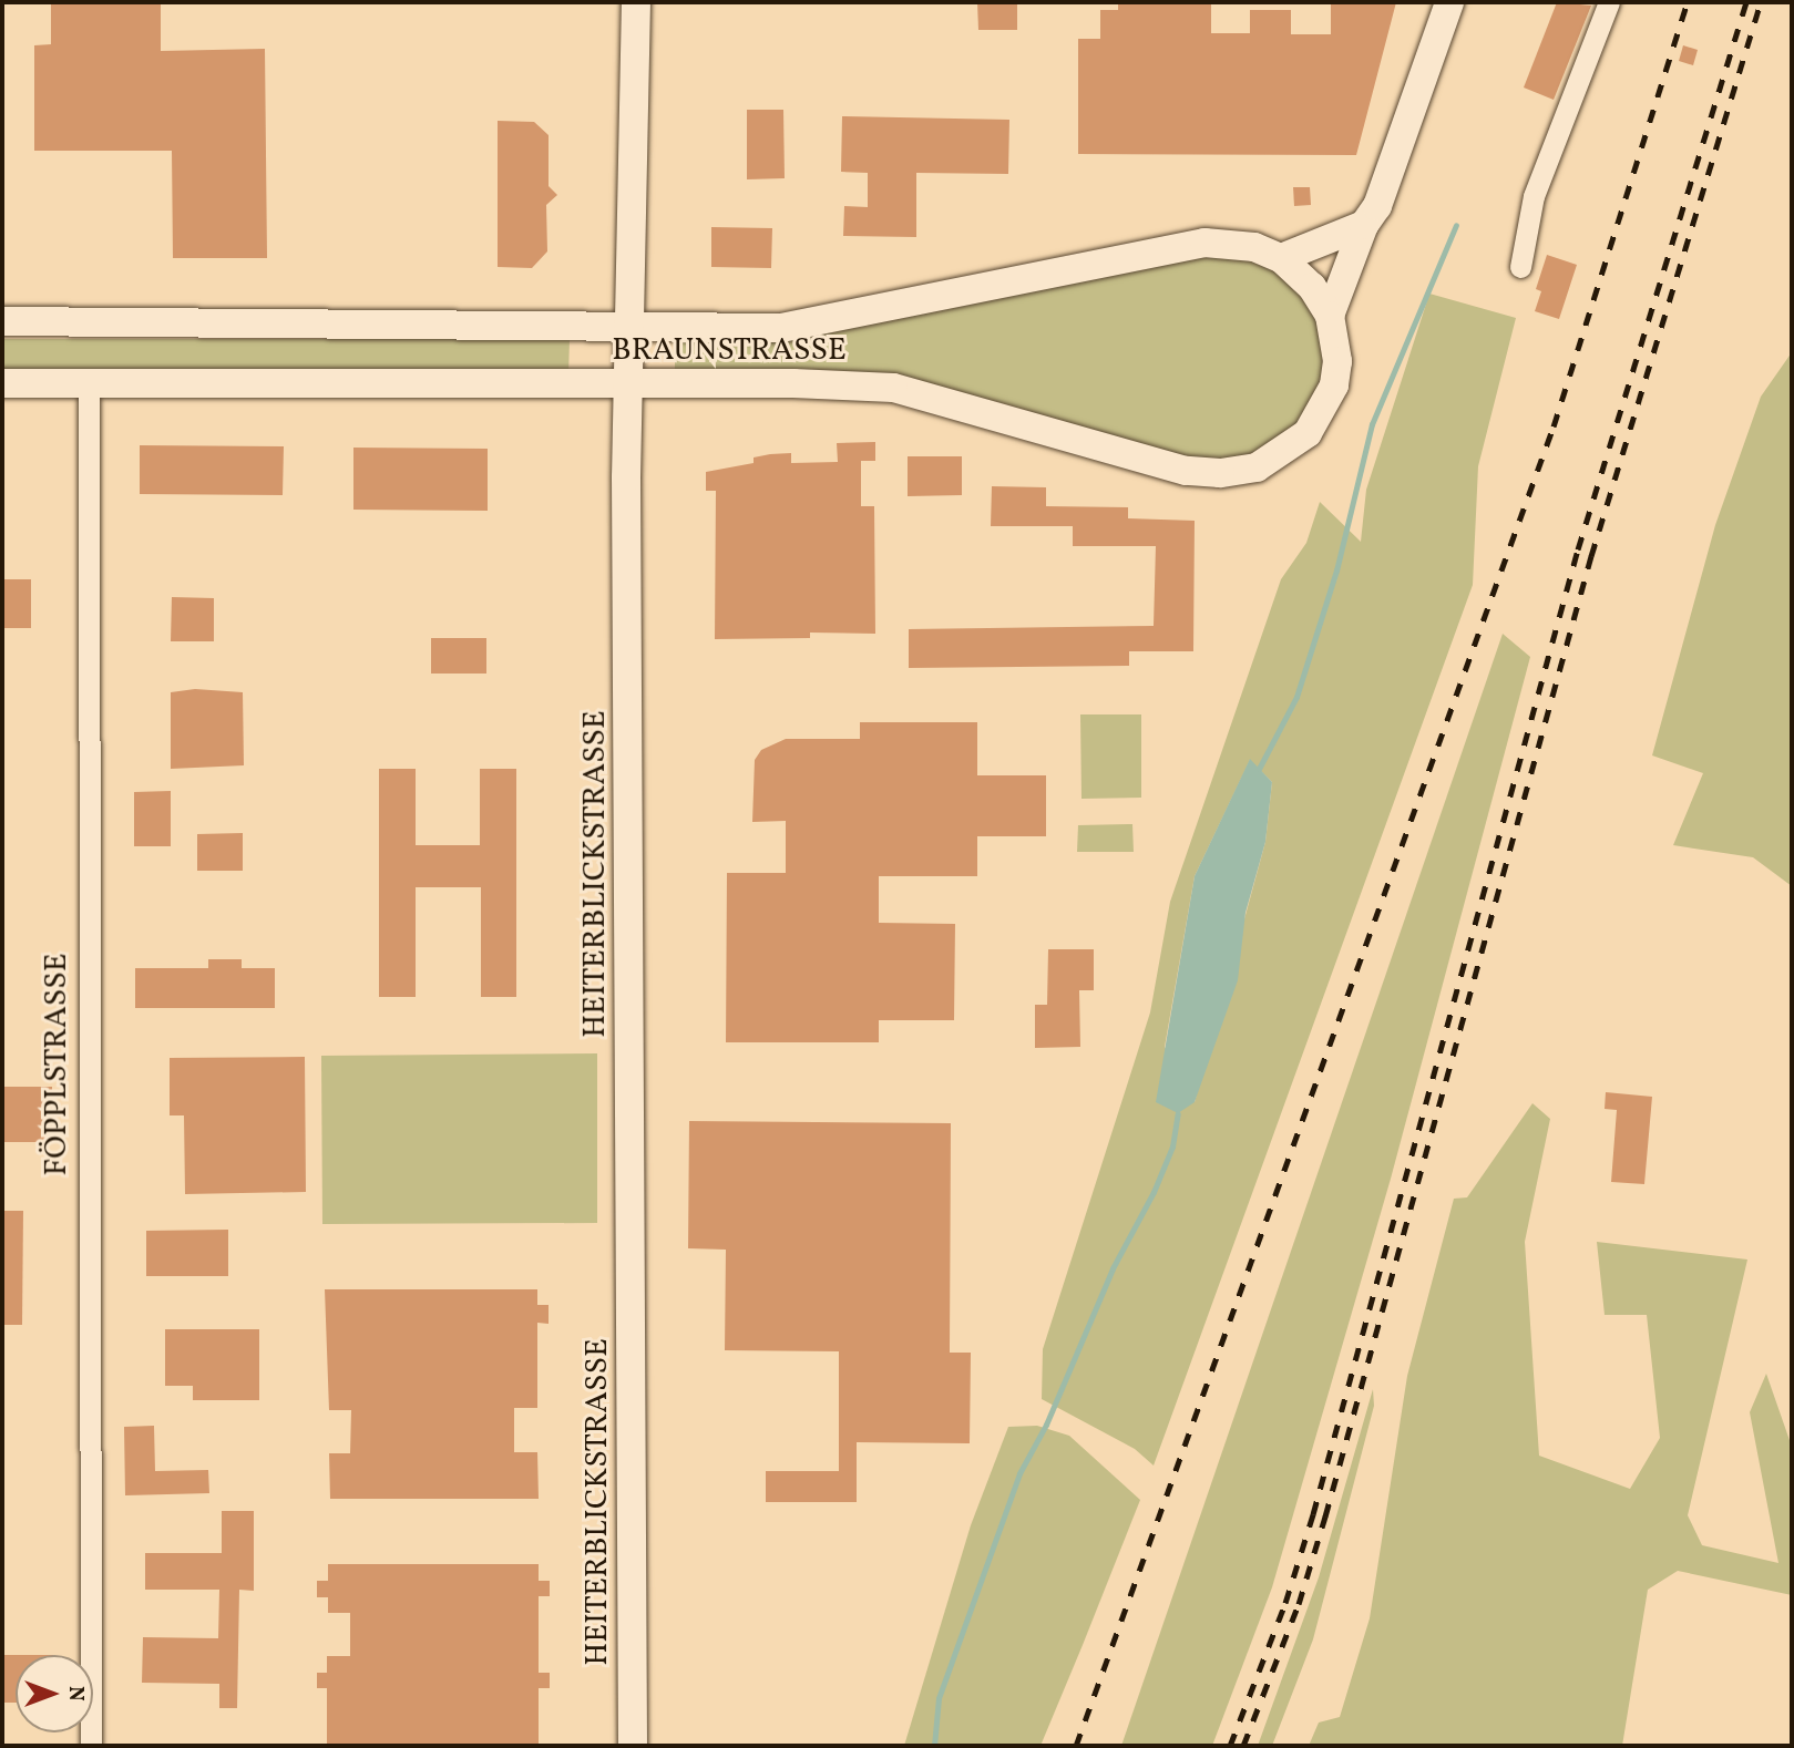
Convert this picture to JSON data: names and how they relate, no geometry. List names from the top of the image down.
{
  "streets": {
    "main road": ["BRAUNSTRASSE", "HEITERBLICKSTRASSE"],
    "street": ["FÖPPLSTRASSE"]
  },
  "crossings": [
    ["BRAUNSTRASSE", "HEITERBLICKSTRASSE"],
    ["BRAUNSTRASSE", "FÖPPLSTRASSE"]
  ],
  "north": "right"
}
